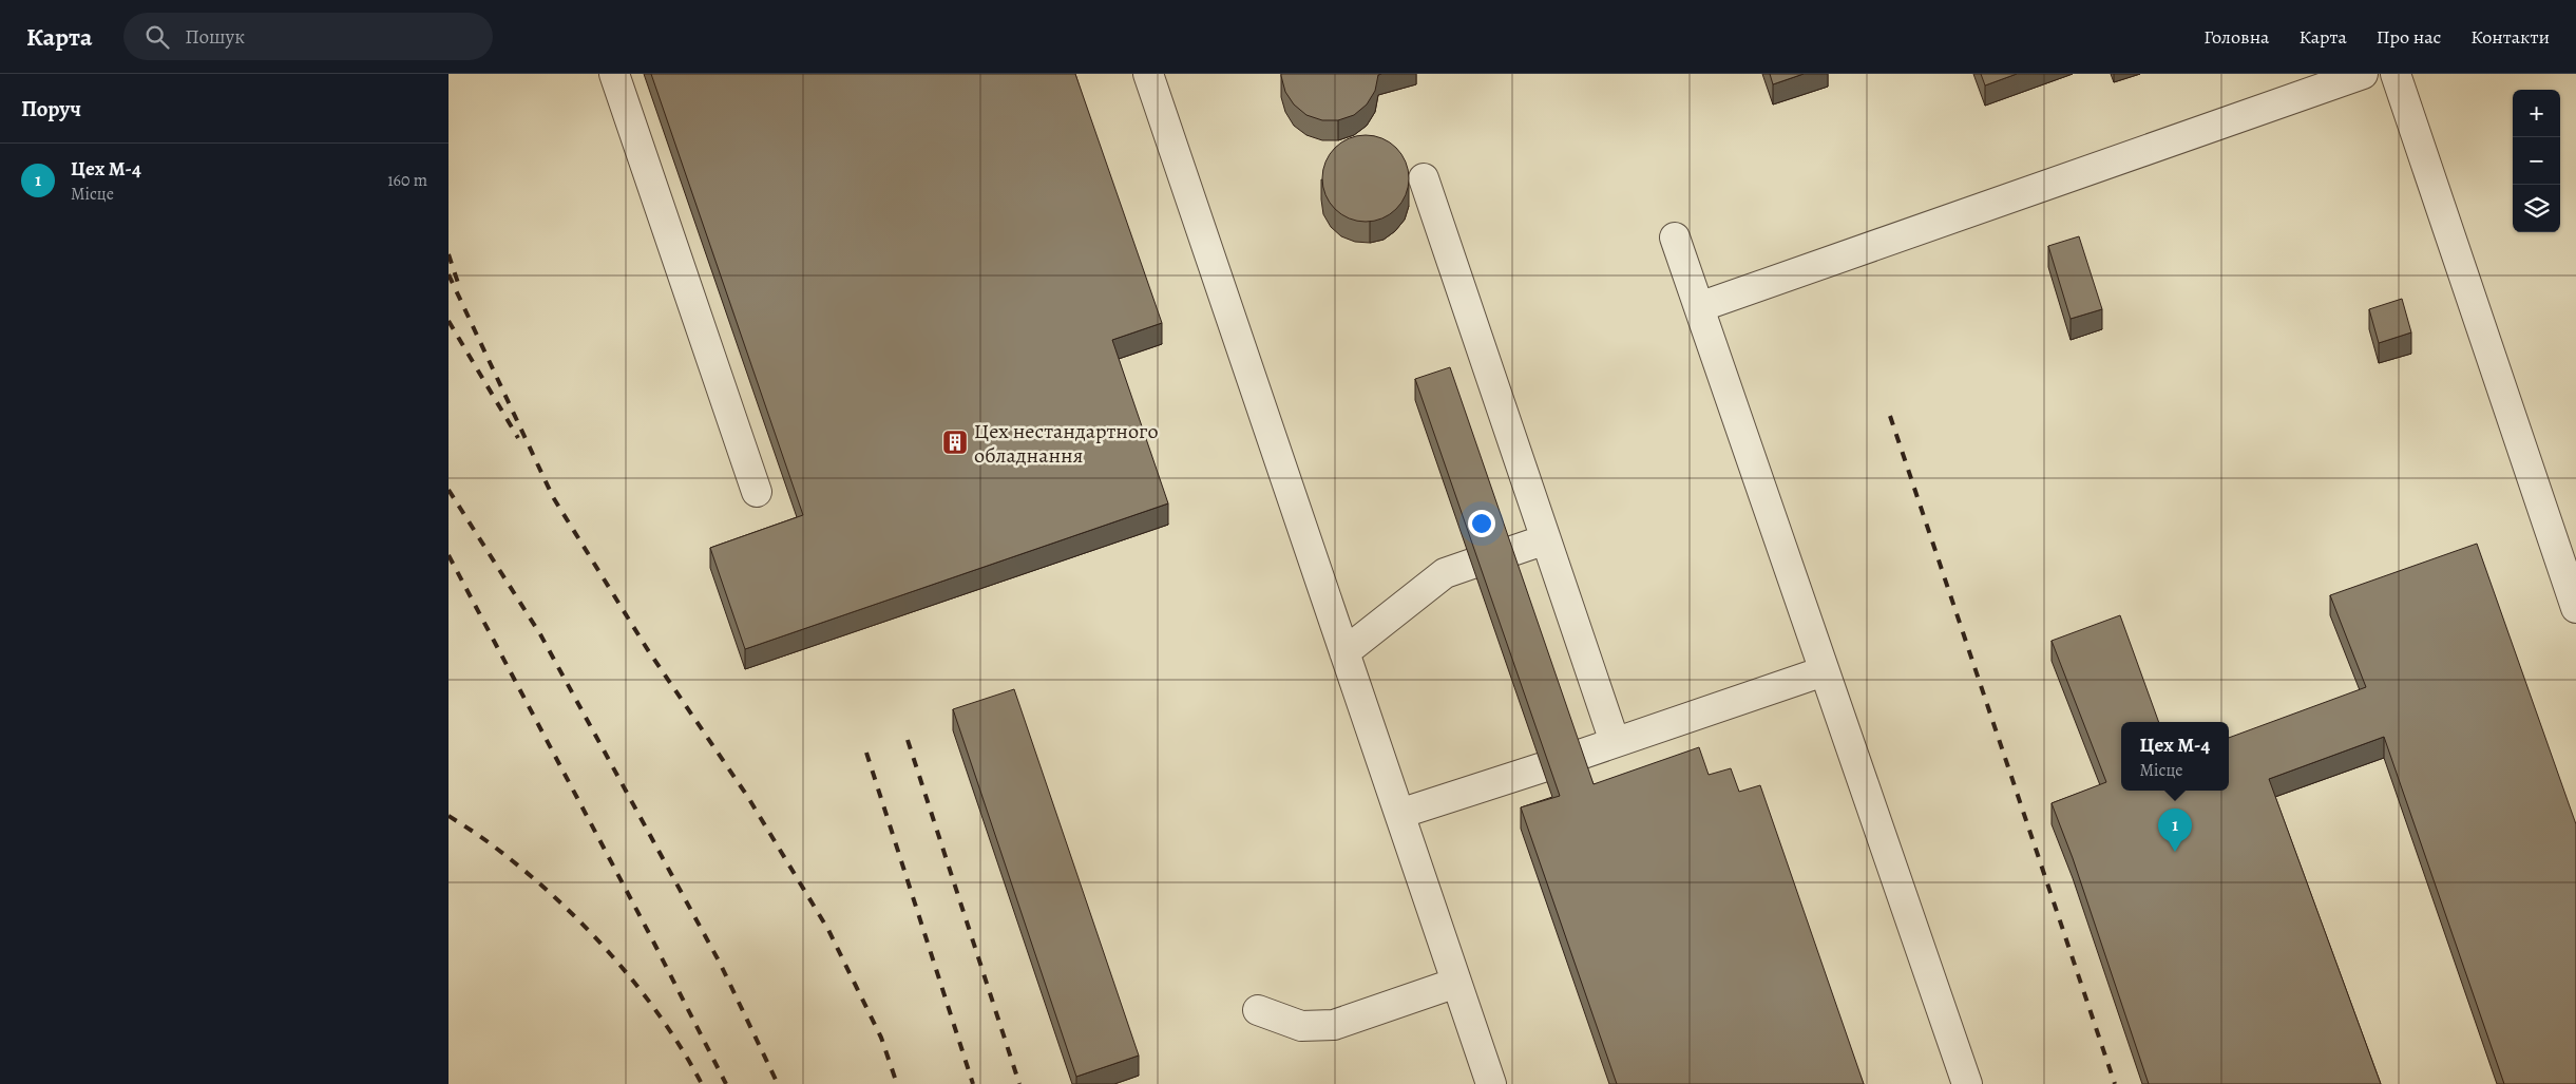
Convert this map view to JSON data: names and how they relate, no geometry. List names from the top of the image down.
{
  "places": {
    "building": ["Цех нестандартного обладнання"]
  },
  "page": {
    "header": "Карта",
    "search": "Пошук",
    "nav": [
      "Головна",
      "Карта",
      "Про нас",
      "Контакти"
    ],
    "heading": "Поруч",
    "map_buttons": ["+", "−"],
    "list": [
      {
        "mark": "1",
        "name": "Цех М-4",
        "note": "Місце",
        "value": "160 m"
      }
    ],
    "popup": ["Цех М-4", "Місце"],
    "pins": "1"
  }
}
